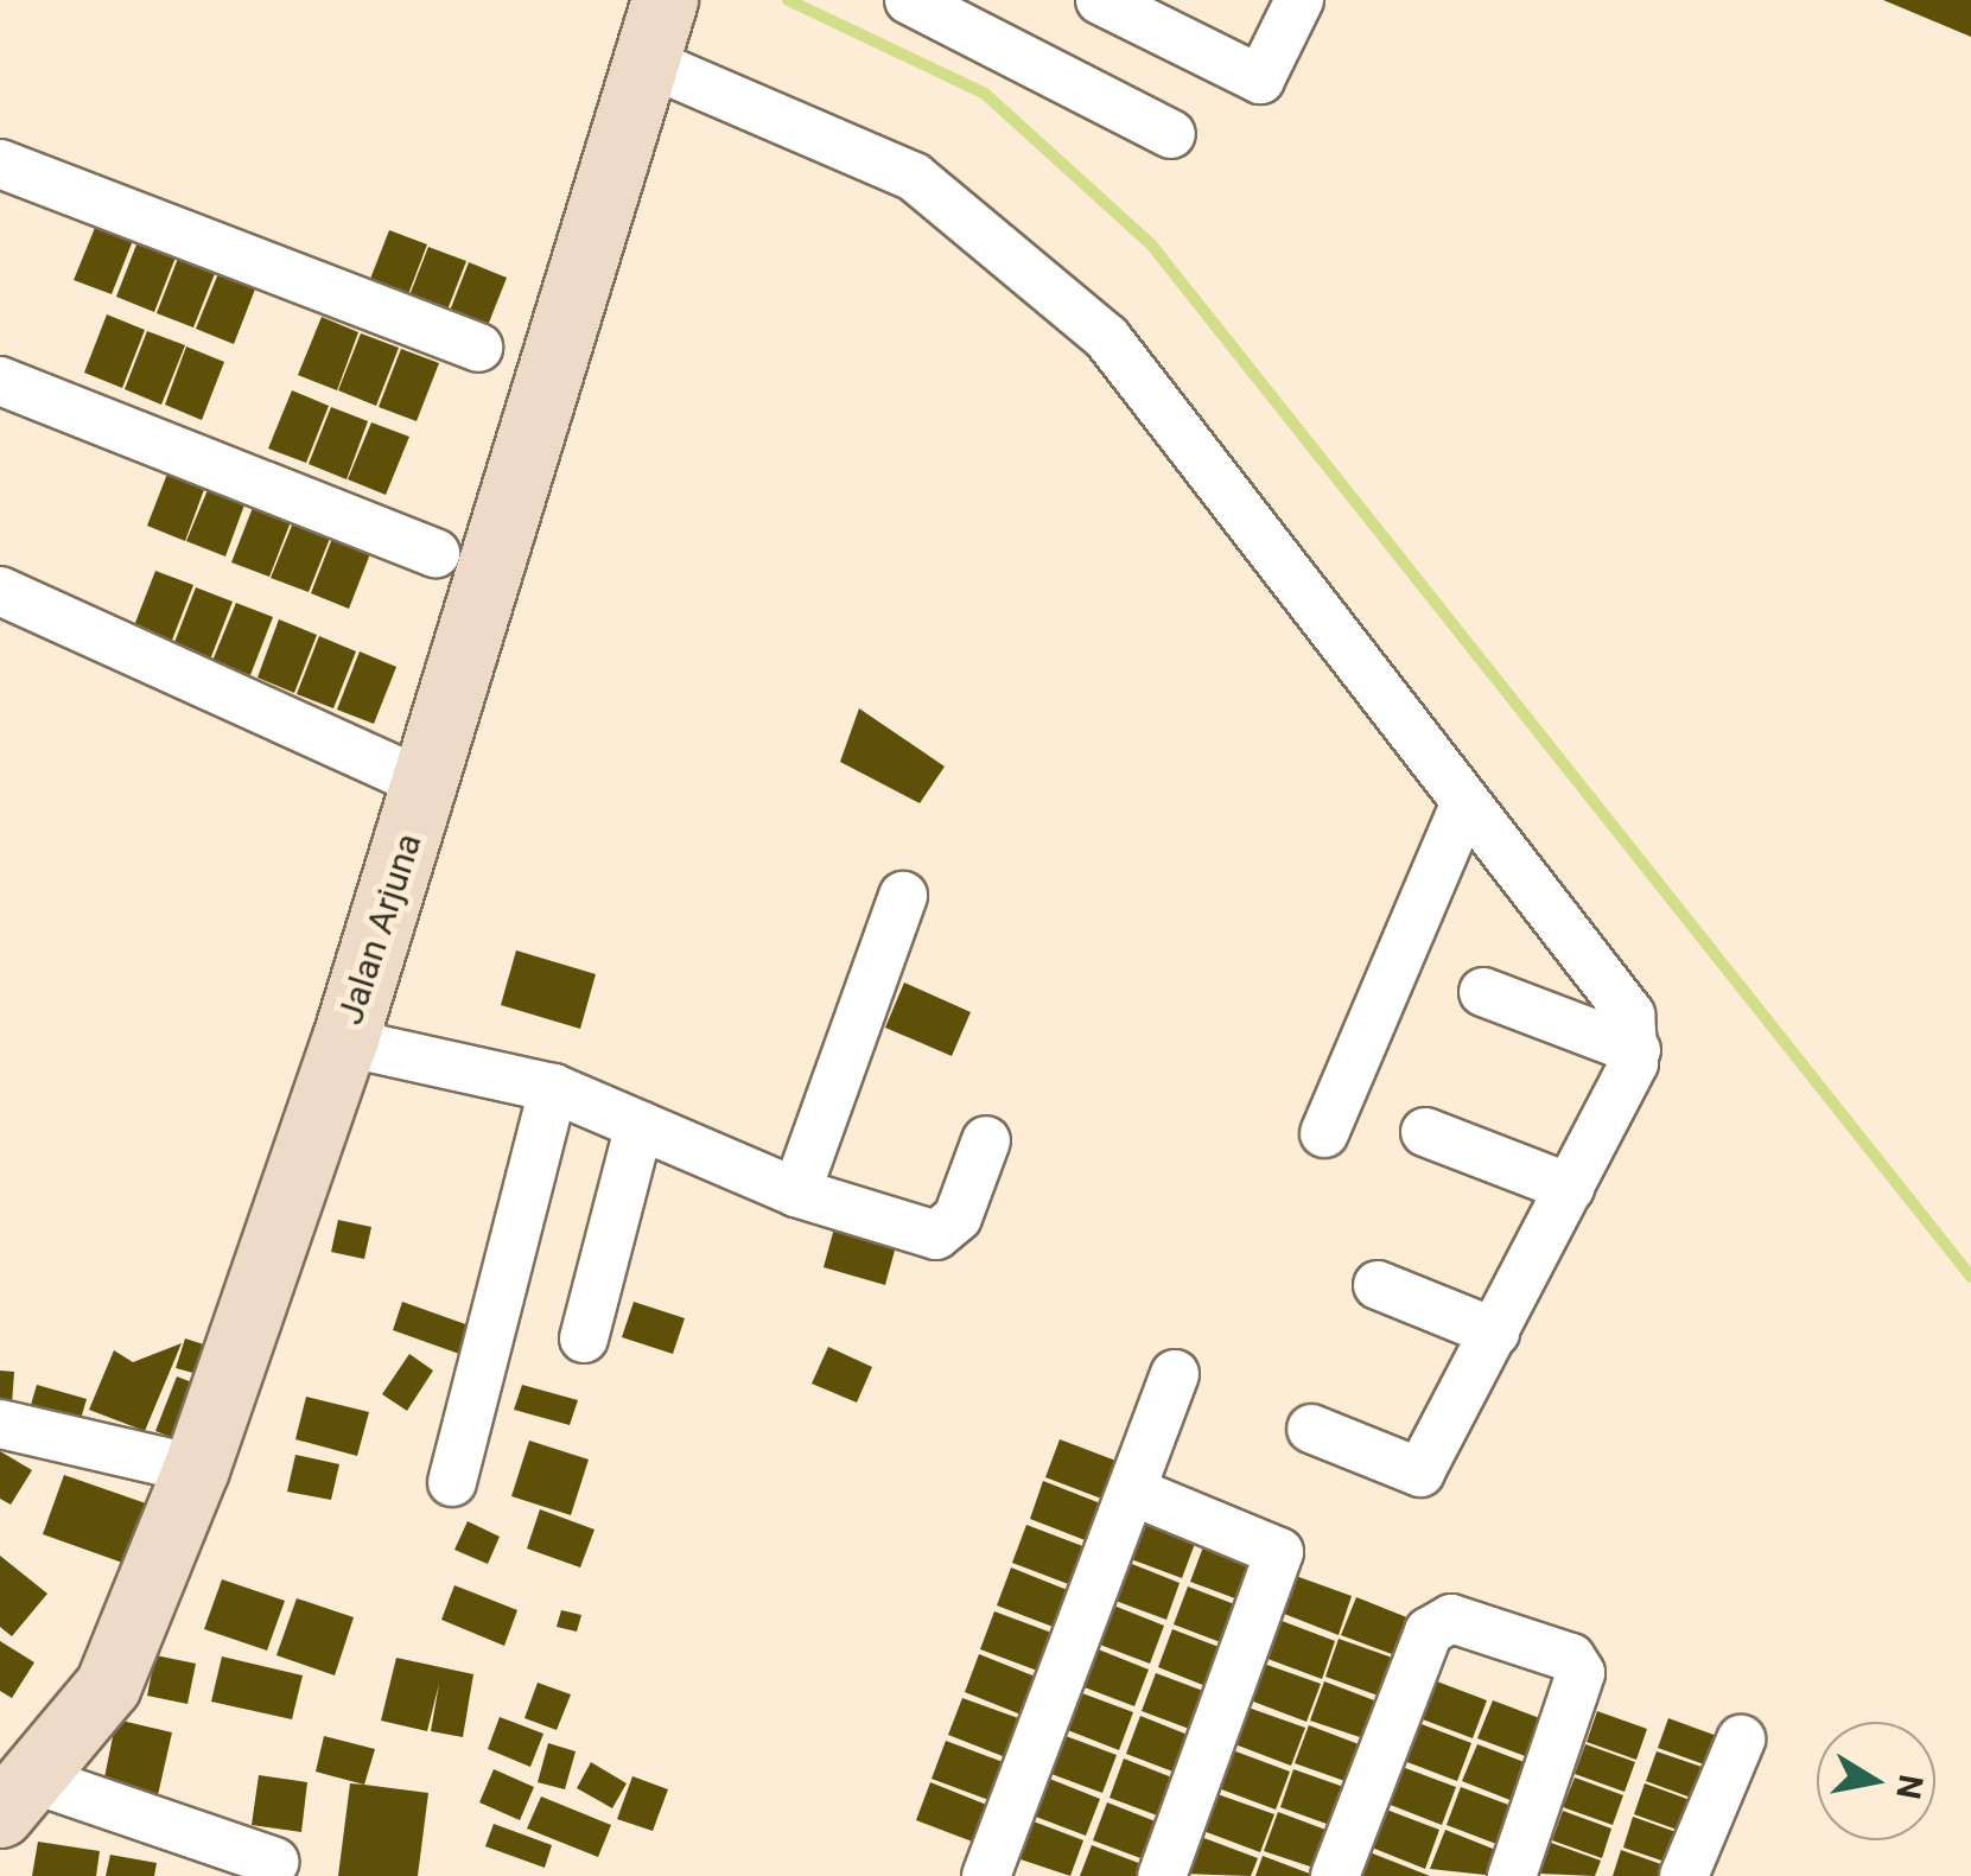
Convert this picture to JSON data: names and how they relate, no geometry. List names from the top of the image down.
{
  "streets": {
    "street": ["Jalan Arjuna"]
  },
  "north": "right"
}
